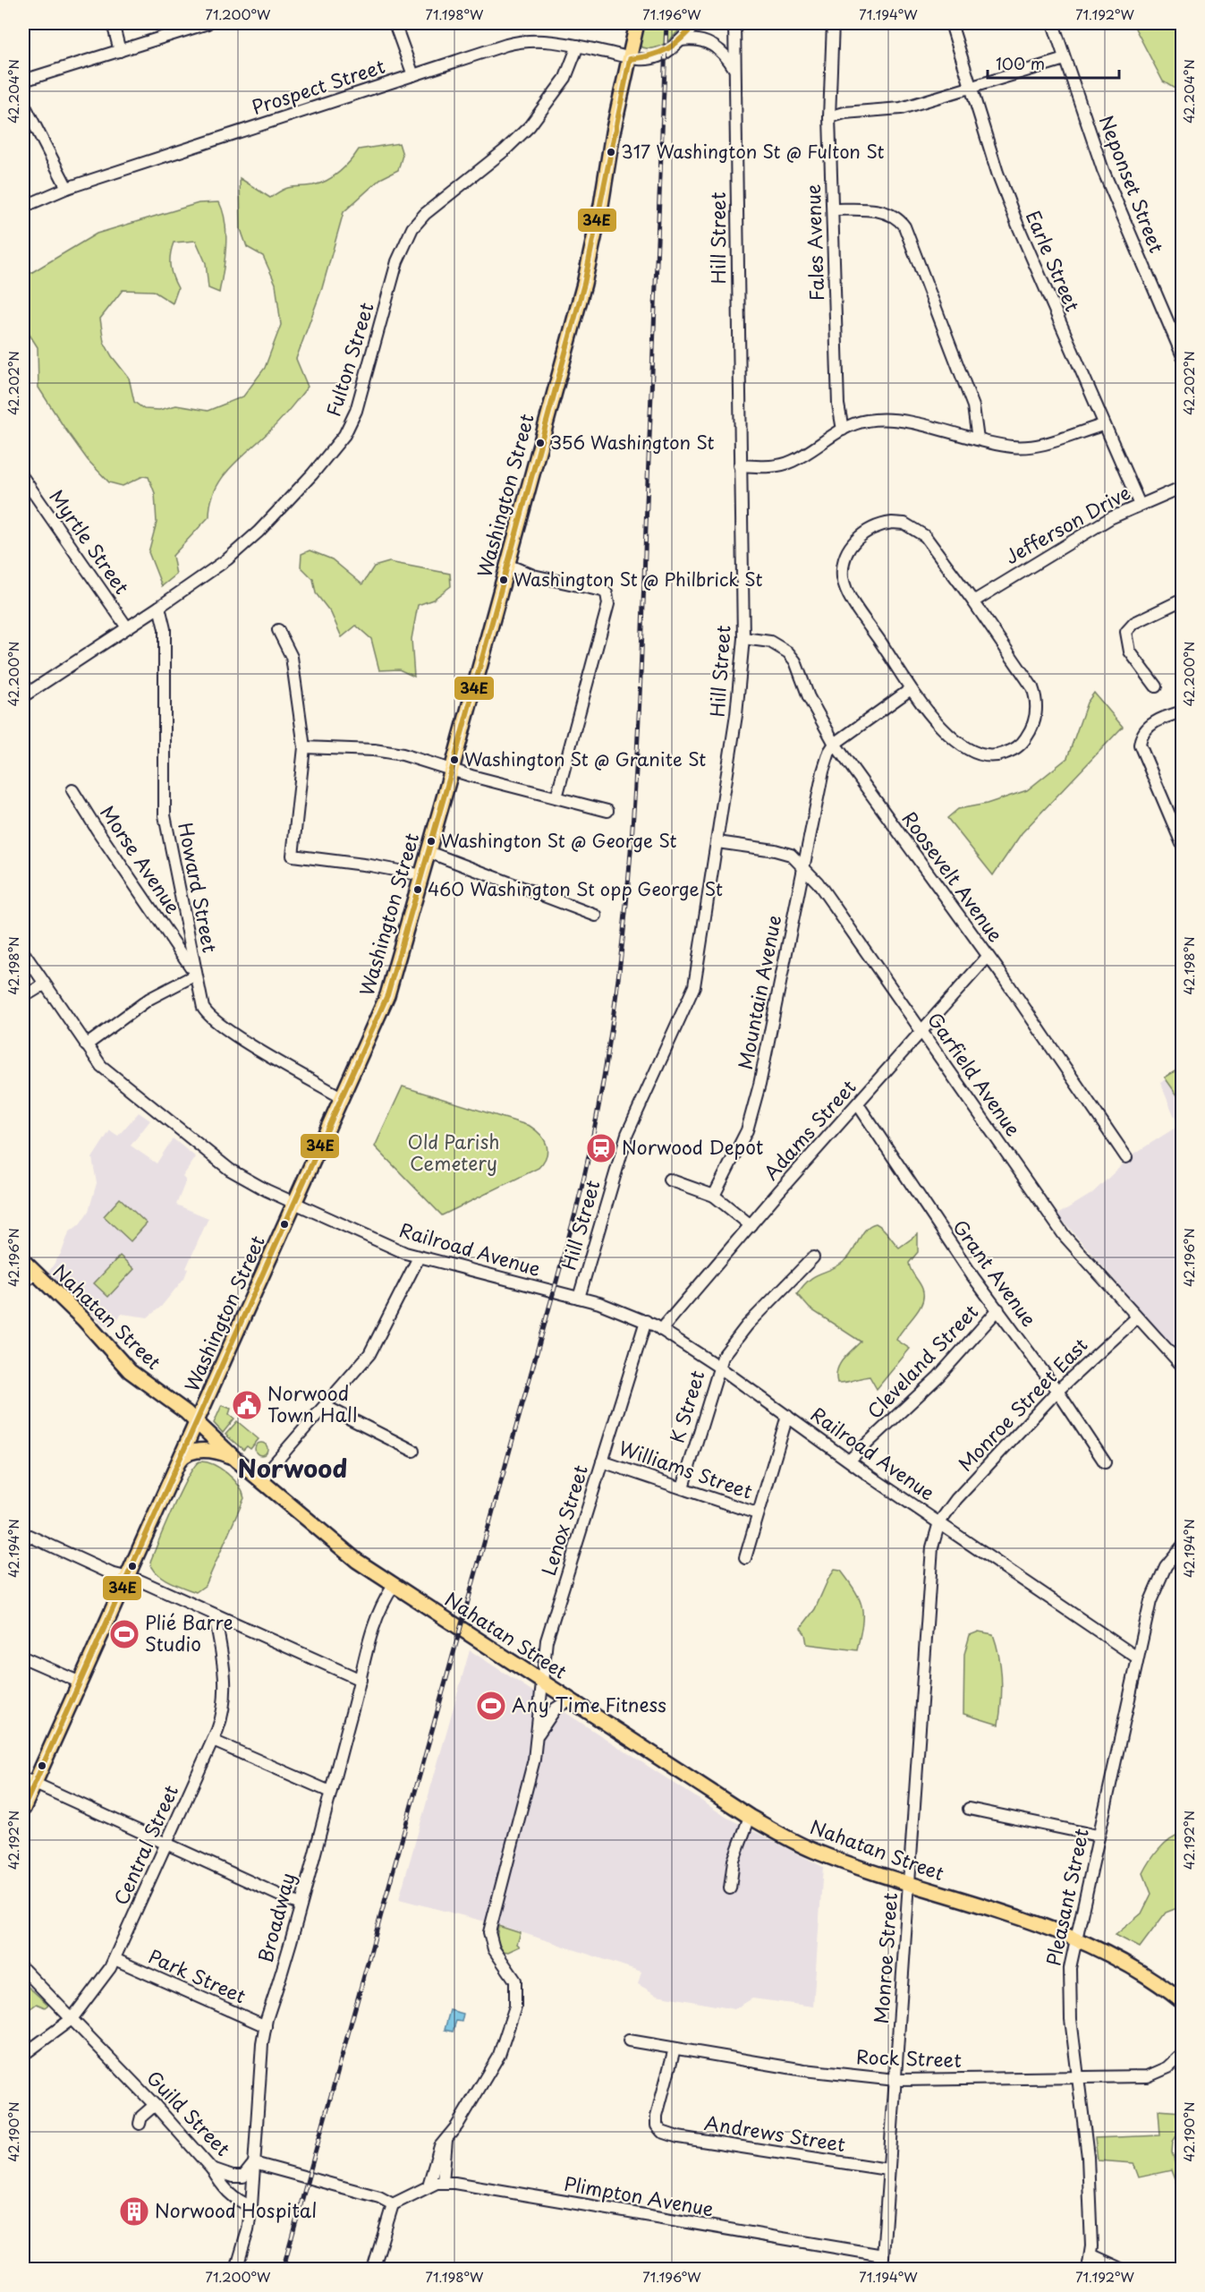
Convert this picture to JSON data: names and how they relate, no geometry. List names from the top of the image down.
{
  "streets": {
    "main road": ["Washington Street", "Nahatan Street"],
    "street": [
      "Prospect Street",
      "Neponset Street",
      "Hill Street",
      "Fales Avenue",
      "Earle Street",
      "Fulton Street",
      "Jefferson Drive",
      "Myrtle Street",
      "Morse Avenue",
      "Roosevelt Avenue",
      "Howard Street",
      "Mountain Avenue",
      "Garfield Avenue",
      "Adams Street",
      "Railroad Avenue",
      "Grant Avenue",
      "Cleveland Street",
      "Monroe Street East",
      "K Street",
      "Williams Street",
      "Lenox Street",
      "Central Street",
      "Pleasant Street",
      "Broadway",
      "Monroe Street",
      "Park Street",
      "Rock Street",
      "Guild Street",
      "Andrews Street",
      "Plimpton Avenue"
    ]
  },
  "crossings": [
    ["Prospect Street", "Fulton Street"],
    ["Prospect Street", "Washington Street"],
    ["Hill Street", "Roosevelt Avenue"],
    ["Hill Street", "Garfield Avenue"],
    ["Hill Street", "Railroad Avenue"],
    ["Earle Street", "Jefferson Drive"],
    ["Fulton Street", "Myrtle Street"],
    ["Fulton Street", "Howard Street"],
    ["Washington Street", "Howard Street"],
    ["Washington Street", "Railroad Avenue"],
    ["Washington Street", "Nahatan Street"],
    ["Morse Avenue", "Howard Street"],
    ["Roosevelt Avenue", "Mountain Avenue"],
    ["Roosevelt Avenue", "Adams Street"],
    ["Mountain Avenue", "Garfield Avenue"],
    ["Garfield Avenue", "Adams Street"],
    ["Garfield Avenue", "Monroe Street East"],
    ["Adams Street", "Railroad Avenue"],
    ["Adams Street", "Grant Avenue"],
    ["Railroad Avenue", "Cleveland Street"],
    ["Railroad Avenue", "Monroe Street East"],
    ["Railroad Avenue", "K Street"],
    ["Railroad Avenue", "Lenox Street"],
    ["Railroad Avenue", "Pleasant Street"],
    ["Railroad Avenue", "Monroe Street"],
    ["Grant Avenue", "Cleveland Street"],
    ["Grant Avenue", "Monroe Street East"],
    ["Nahatan Street", "Lenox Street"],
    ["Nahatan Street", "Pleasant Street"],
    ["Nahatan Street", "Broadway"],
    ["Nahatan Street", "Monroe Street"],
    ["Monroe Street East", "Monroe Street"],
    ["K Street", "Williams Street"],
    ["Williams Street", "Lenox Street"],
    ["Lenox Street", "Plimpton Avenue"],
    ["Central Street", "Park Street"],
    ["Central Street", "Guild Street"],
    ["Pleasant Street", "Rock Street"],
    ["Broadway", "Park Street"],
    ["Broadway", "Guild Street"],
    ["Monroe Street", "Rock Street"],
    ["Monroe Street", "Andrews Street"],
    ["Monroe Street", "Plimpton Avenue"],
    ["Rock Street", "Andrews Street"],
    ["Guild Street", "Plimpton Avenue"]
  ],
  "districts": ["Norwood"],
  "parks": ["Old Parish Cemetery"],
  "places": {
    "other": [
      "317 Washington St @ Fulton St",
      "356 Washington St",
      "Washington St @ Philbrick St",
      "Washington St @ Granite St",
      "Washington St @ George St",
      "460 Washington St opp George St"
    ],
    "station": ["Norwood Depot"],
    "public building": ["Norwood Town Hall"],
    "sports": ["Plié Barre Studio", "Any Time Fitness"],
    "building": ["Norwood Hospital"]
  },
  "lines": ["transit line 34E"],
  "scale_bar": "100 m",
  "coordinates": [
    "71.200°W",
    "71.198°W",
    "71.196°W",
    "71.194°W",
    "71.192°W",
    "42.204°N",
    "42.202°N",
    "42.200°N",
    "42.198°N",
    "42.196°N",
    "42.194°N",
    "42.192°N",
    "42.190°N"
  ]
}
